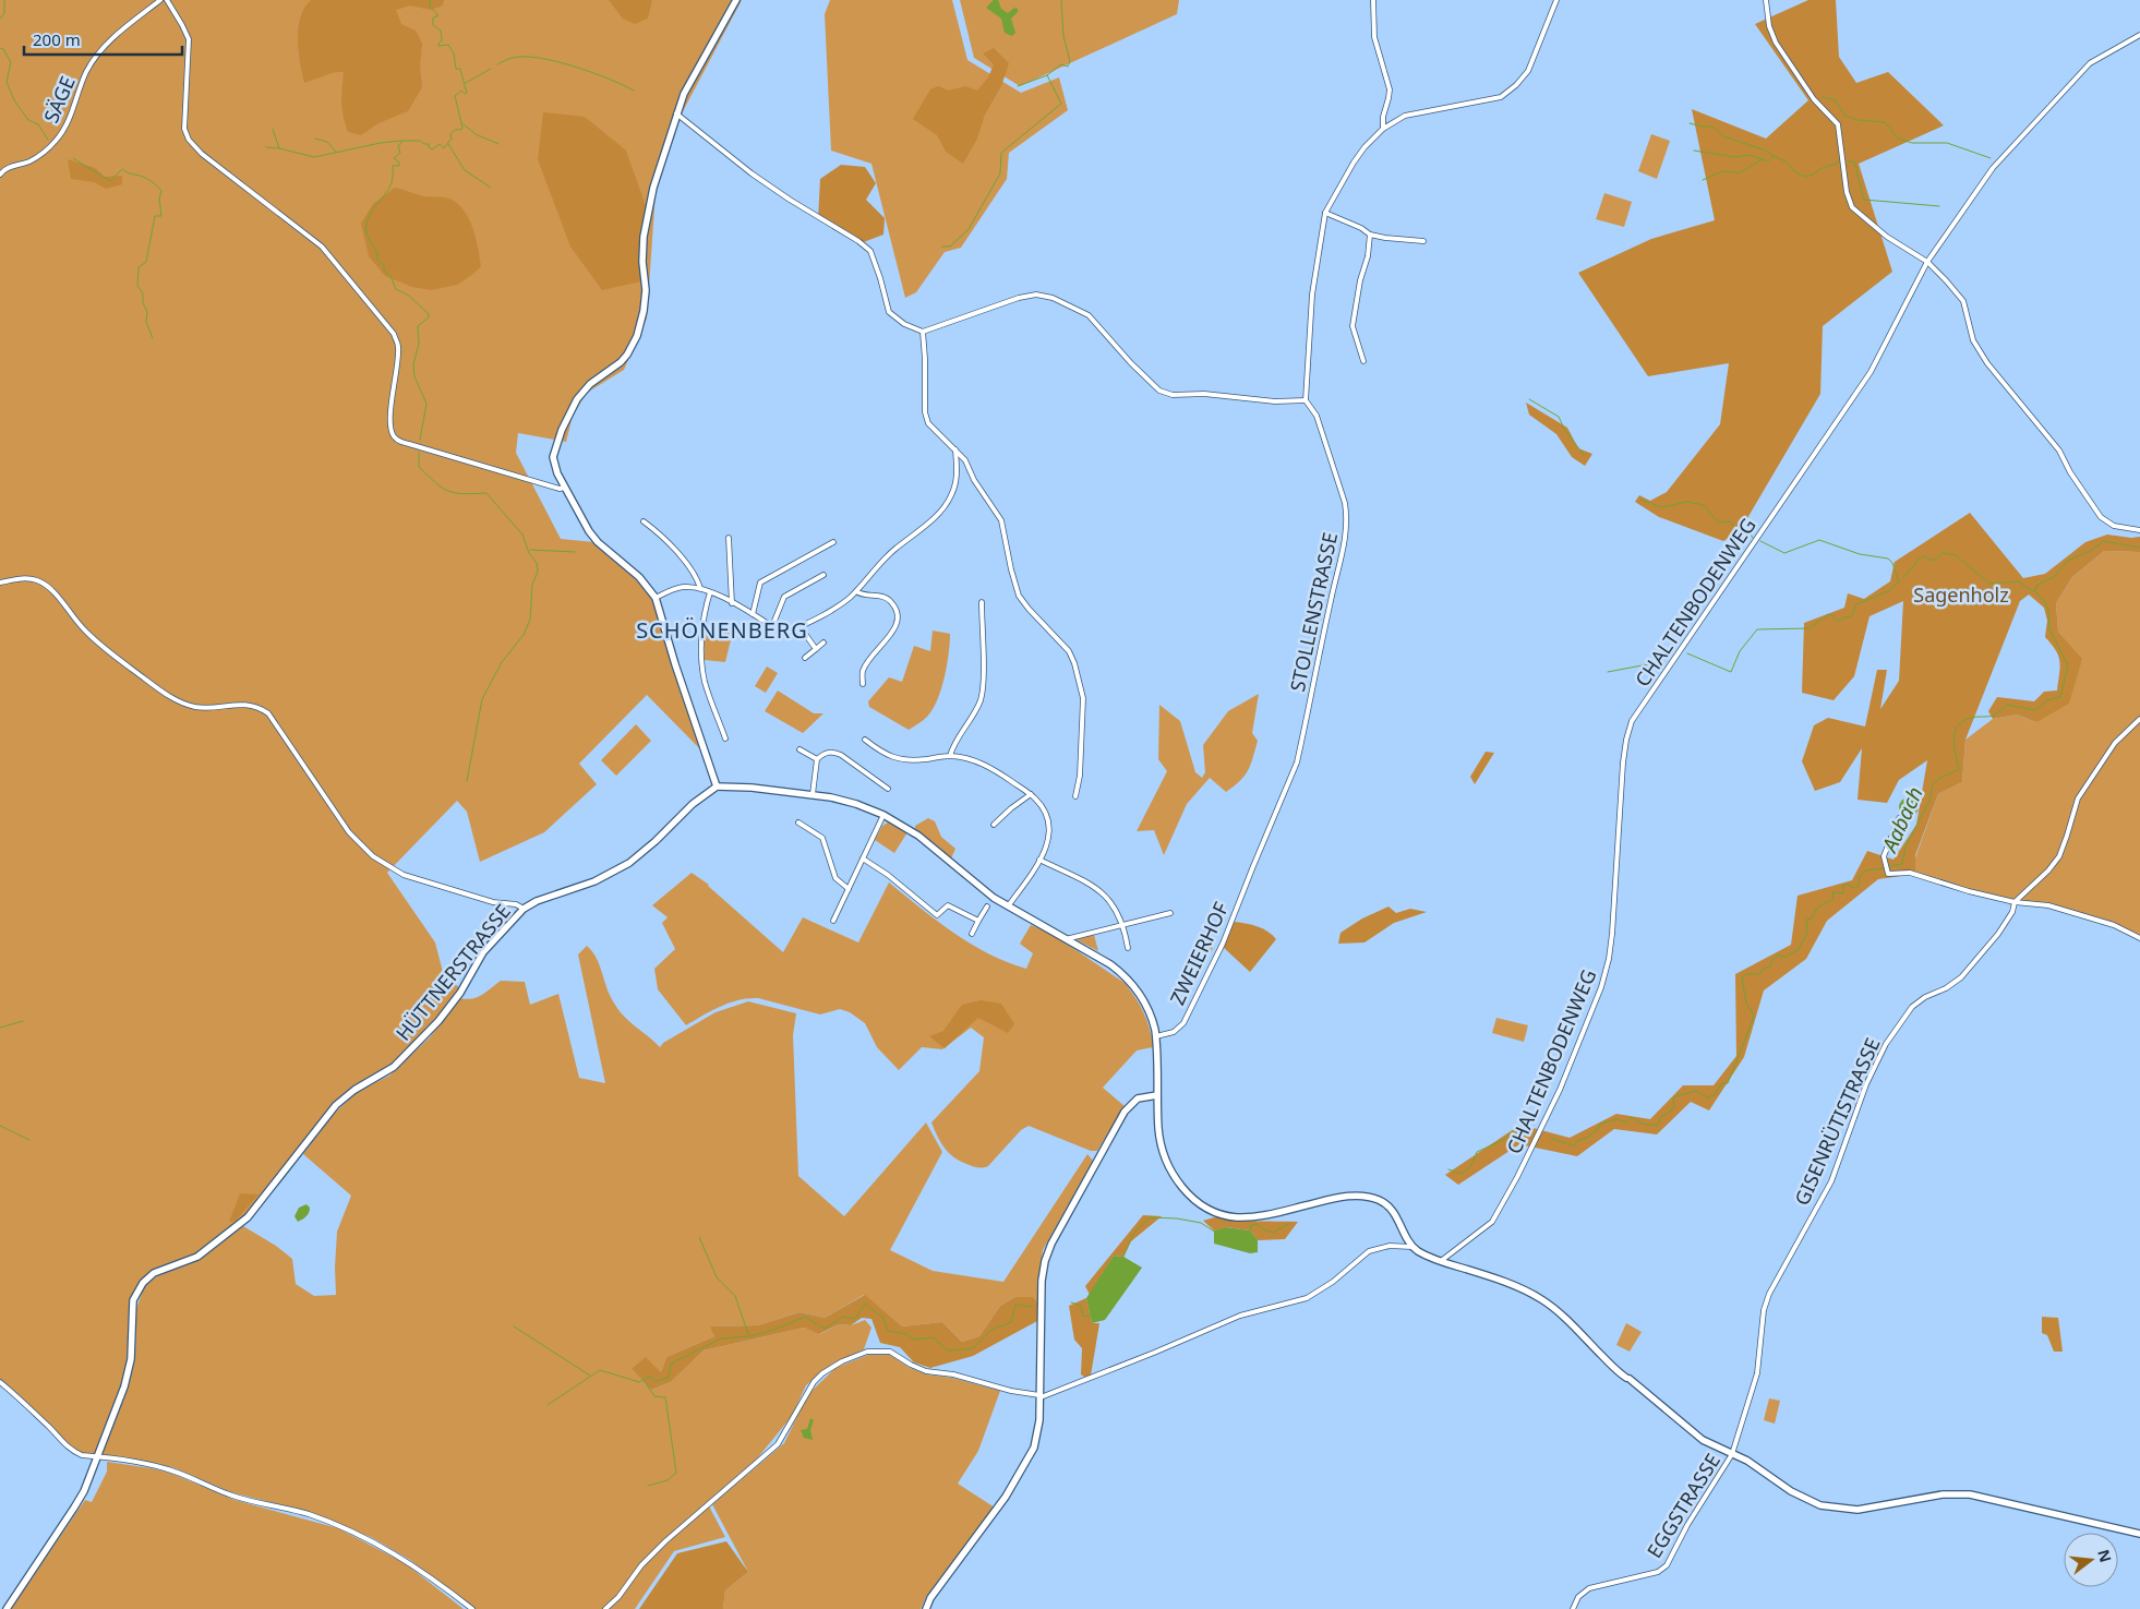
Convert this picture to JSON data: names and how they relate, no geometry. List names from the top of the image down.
{
  "streets": {
    "street": [
      "SÄGE",
      "CHALTENBODENWEG",
      "STOLLENSTRASSE",
      "ZWEIERHOF",
      "HÜTTNERSTRASSE",
      "GISENRÜTISTRASSE",
      "EGGSTRASSE"
    ]
  },
  "crossings": [
    ["STOLLENSTRASSE", "ZWEIERHOF"],
    ["GISENRÜTISTRASSE", "EGGSTRASSE"]
  ],
  "districts": ["SCHÖNENBERG"],
  "water": ["Aabach"],
  "parks": ["Sagenholz"],
  "scale_bar": "200 m",
  "north": "right"
}
